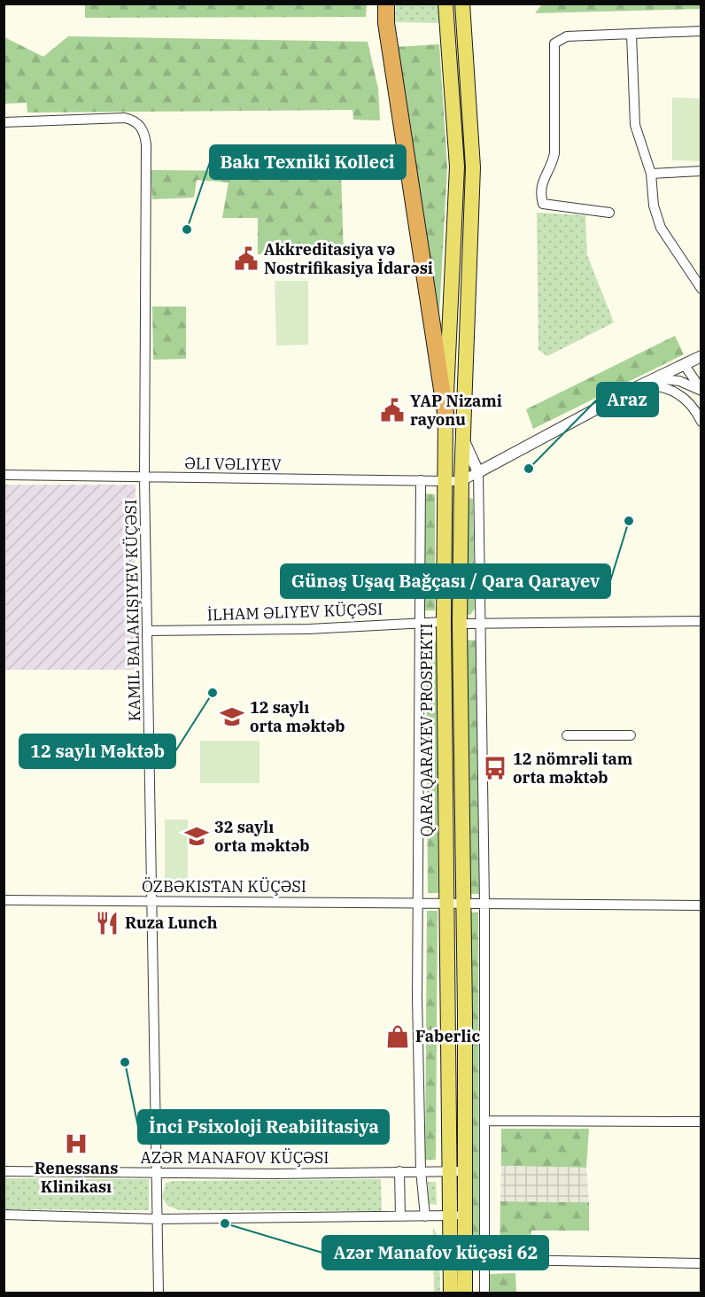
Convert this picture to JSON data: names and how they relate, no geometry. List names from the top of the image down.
{
  "streets": {
    "main road": ["QARA QARAYEV PROSPEKTI"],
    "street": [
      "ƏLI VƏLIYEV",
      "KAMIL BALAKIŞIYEV KÜÇƏSI",
      "İLHAM ƏLIYEV KÜÇƏSI",
      "ÖZBƏKISTAN KÜÇƏSI",
      "AZƏR MANAFOV KÜÇƏSI"
    ]
  },
  "crossings": [
    ["ƏLI VƏLIYEV", "KAMIL BALAKIŞIYEV KÜÇƏSI"],
    ["ƏLI VƏLIYEV", "QARA QARAYEV PROSPEKTI"],
    ["KAMIL BALAKIŞIYEV KÜÇƏSI", "İLHAM ƏLIYEV KÜÇƏSI"],
    ["KAMIL BALAKIŞIYEV KÜÇƏSI", "ÖZBƏKISTAN KÜÇƏSI"],
    ["KAMIL BALAKIŞIYEV KÜÇƏSI", "AZƏR MANAFOV KÜÇƏSI"],
    ["İLHAM ƏLIYEV KÜÇƏSI", "QARA QARAYEV PROSPEKTI"],
    ["QARA QARAYEV PROSPEKTI", "ÖZBƏKISTAN KÜÇƏSI"],
    ["QARA QARAYEV PROSPEKTI", "AZƏR MANAFOV KÜÇƏSI"]
  ],
  "places": {
    "other": [
      "Bakı Texniki Kolleci",
      "Araz",
      "Günəş Uşaq Bağçası / Qara Qarayev",
      "12 saylı Məktəb",
      "İnci Psixoloji Reabilitasiya",
      "Azər Manafov küçəsi 62"
    ],
    "public building": ["Akkreditasiya və Nostrifikasiya İdarəsi", "YAP Nizami rayonu"],
    "school or university": ["12 saylı orta məktəb", "32 saylı orta məktəb"],
    "bus stop": ["12 nömrəli tam orta məktəb"],
    "restaurant": ["Ruza Lunch"],
    "shop": ["Faberlic"],
    "hospital": ["Renessans Klinikası"]
  }
}
